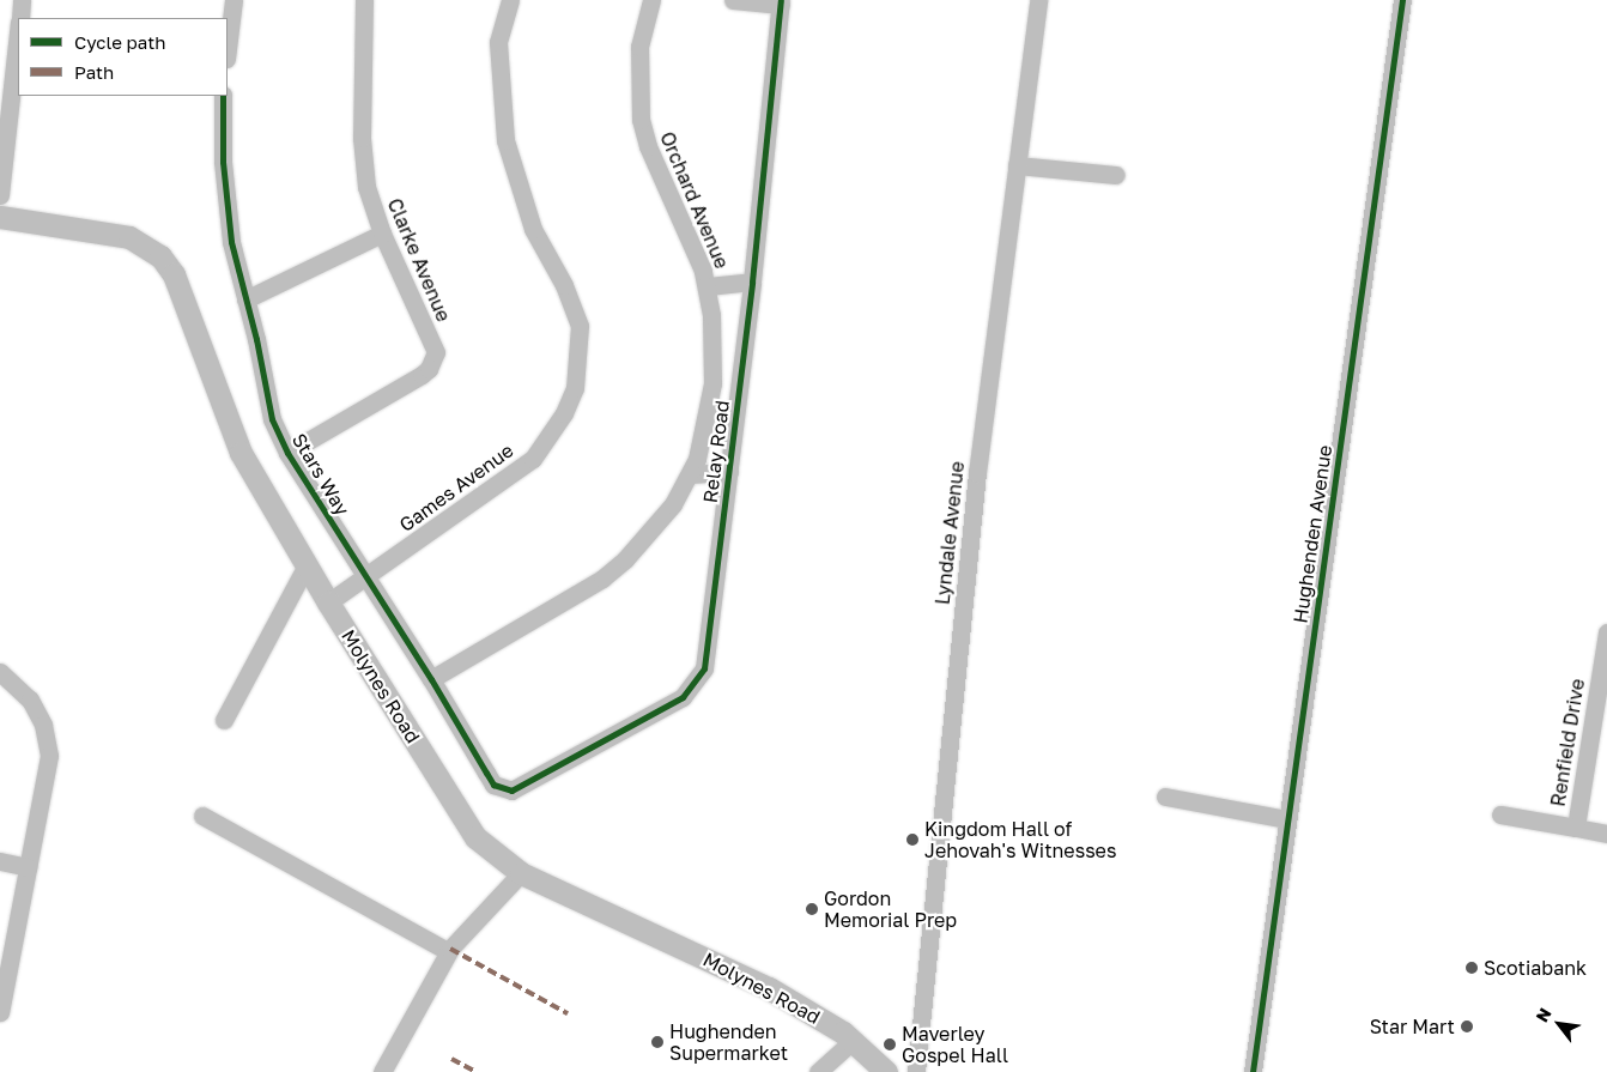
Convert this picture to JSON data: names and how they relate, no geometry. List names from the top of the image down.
{
  "streets": {
    "main road": ["Molynes Road"],
    "street": [
      "Orchard Avenue",
      "Clarke Avenue",
      "Relay Road",
      "Stars Way",
      "Games Avenue",
      "Lyndale Avenue",
      "Hughenden Avenue",
      "Renfield Drive"
    ]
  },
  "crossings": [
    ["Orchard Avenue", "Stars Way"],
    ["Clarke Avenue", "Stars Way"],
    ["Relay Road", "Stars Way"],
    ["Stars Way", "Games Avenue"],
    ["Games Avenue", "Molynes Road"]
  ],
  "places": [
    "Kingdom Hall of Jehovah's Witnesses",
    "Gordon Memorial Prep",
    "Scotiabank",
    "Star Mart",
    "Hughenden Supermarket",
    "Maverley Gospel Hall"
  ],
  "legend": ["Cycle path", "Path"],
  "north": "top left"
}
